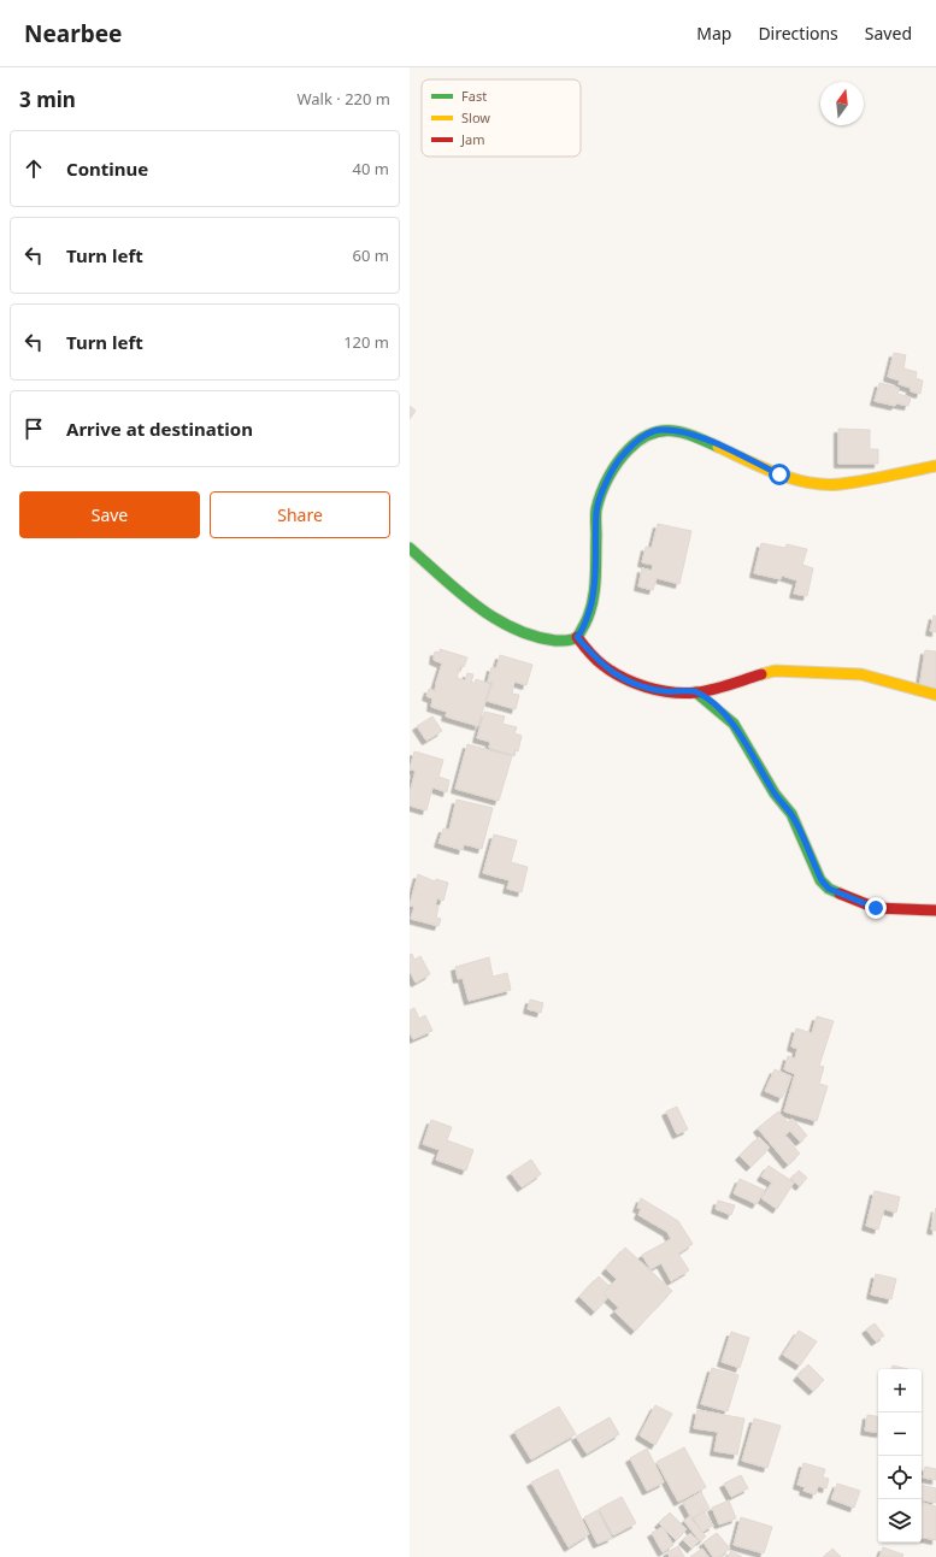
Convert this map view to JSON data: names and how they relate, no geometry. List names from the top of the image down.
{
  "legend": ["Fast", "Slow", "Jam"],
  "north": "top",
  "page": {
    "header": "Nearbee",
    "nav": ["Map", "Directions", "Saved"],
    "heading": ["3 min", "Walk · 220 m"],
    "list": [
      ["Continue", "40 m"],
      ["Turn left", "60 m"],
      ["Turn left", "120 m"],
      "Arrive at destination"
    ],
    "buttons": ["Save", "Share"],
    "map_buttons": ["+", "−"]
  }
}
